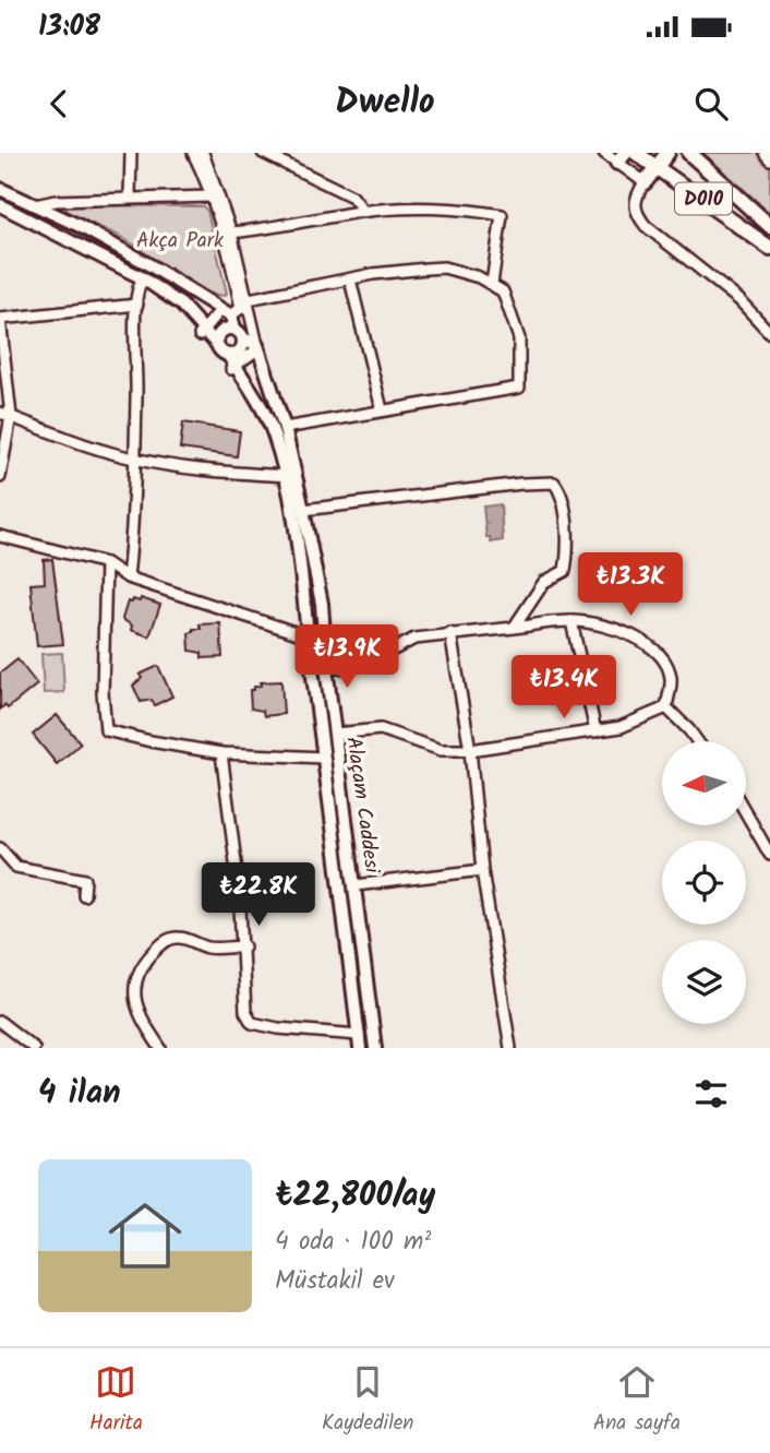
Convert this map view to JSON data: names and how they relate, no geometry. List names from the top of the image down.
{
  "streets": {
    "highway": ["D010"],
    "main road": ["Alaçam Caddesi"]
  },
  "parks": ["Akça Park"],
  "north": "left",
  "page": {
    "status": "13:08",
    "header": "Dwello",
    "price": [
      "₺13.3K",
      "₺13.9K",
      "₺13.4K",
      "₺22.8K"
    ],
    "heading": "4 ilan",
    "list": [
      {
        "name": "₺22,800/ay",
        "note": "4 oda · 100 m² · Müstakil ev"
      }
    ],
    "tabs": ["Harita", "Kaydedilen", "Ana sayfa"]
  }
}
